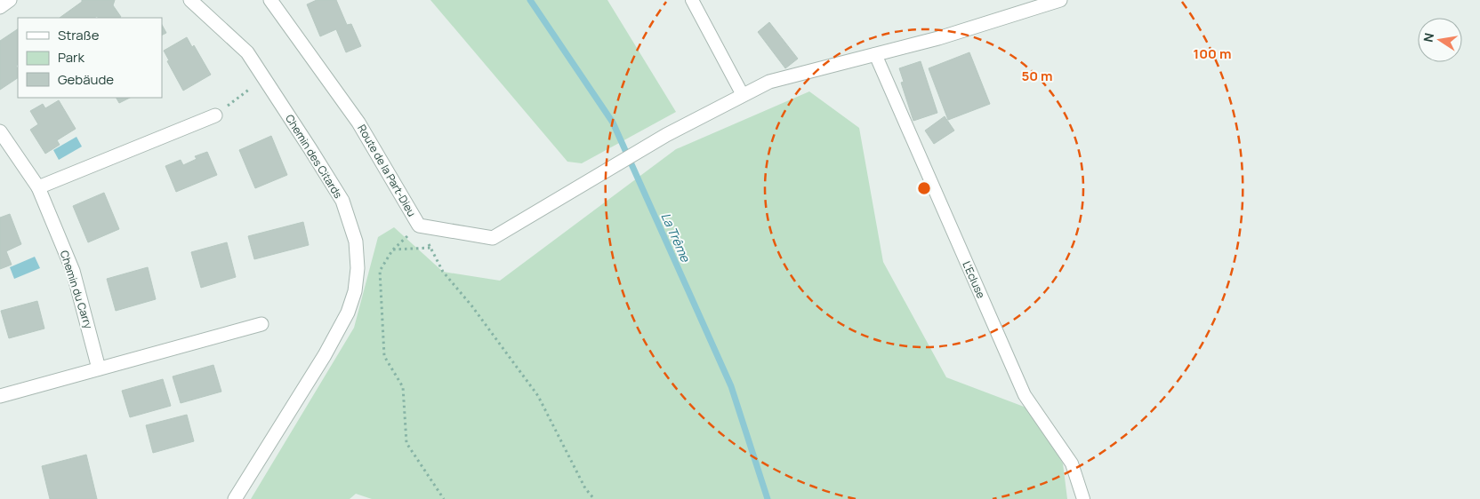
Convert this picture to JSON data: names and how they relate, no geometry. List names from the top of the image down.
{
  "streets": {
    "street": ["Chemin des Citards", "Route de la Part-Dieu", "Chemin du Carry"],
    "lane": ["L'Ecluse"]
  },
  "crossings": [
    ["Route de la Part-Dieu", "L'Ecluse"]
  ],
  "water": ["La Trême"],
  "legend": ["Straße", "Park", "Gebäude"],
  "north": "left",
  "rings": ["100 m", "50 m"]
}
